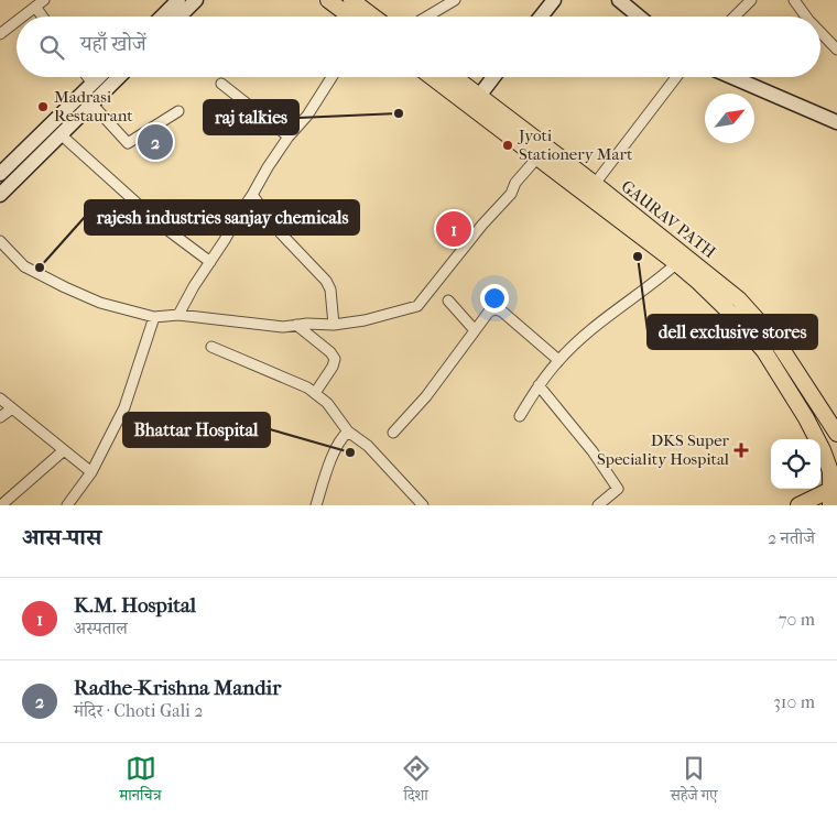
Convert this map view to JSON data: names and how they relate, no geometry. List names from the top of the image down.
{
  "streets": {
    "main road": ["GAURAV PATH"]
  },
  "places": {
    "other": [
      "Madrasi Restaurant",
      "raj talkies",
      "Jyoti Stationery Mart",
      "dell exclusive stores",
      "rajesh industries sanjay chemicals",
      "Bhattar Hospital"
    ],
    "health": ["DKS Super Speciality Hospital"]
  },
  "north": "top right",
  "page": {
    "search": "यहाँ खोजें",
    "pins": ["2", "1"],
    "heading": ["आस-पास", "2 नतीजे"],
    "list": [
      {
        "mark": "1",
        "name": "K.M. Hospital",
        "note": "अस्पताल",
        "value": "70 m"
      },
      {
        "mark": "2",
        "name": "Radhe-Krishna Mandir",
        "note": "मंदिर · Choti Gali 2",
        "value": "310 m"
      }
    ],
    "nav": ["मानचित्र", "दिशा", "सहेजे गए"]
  }
}
